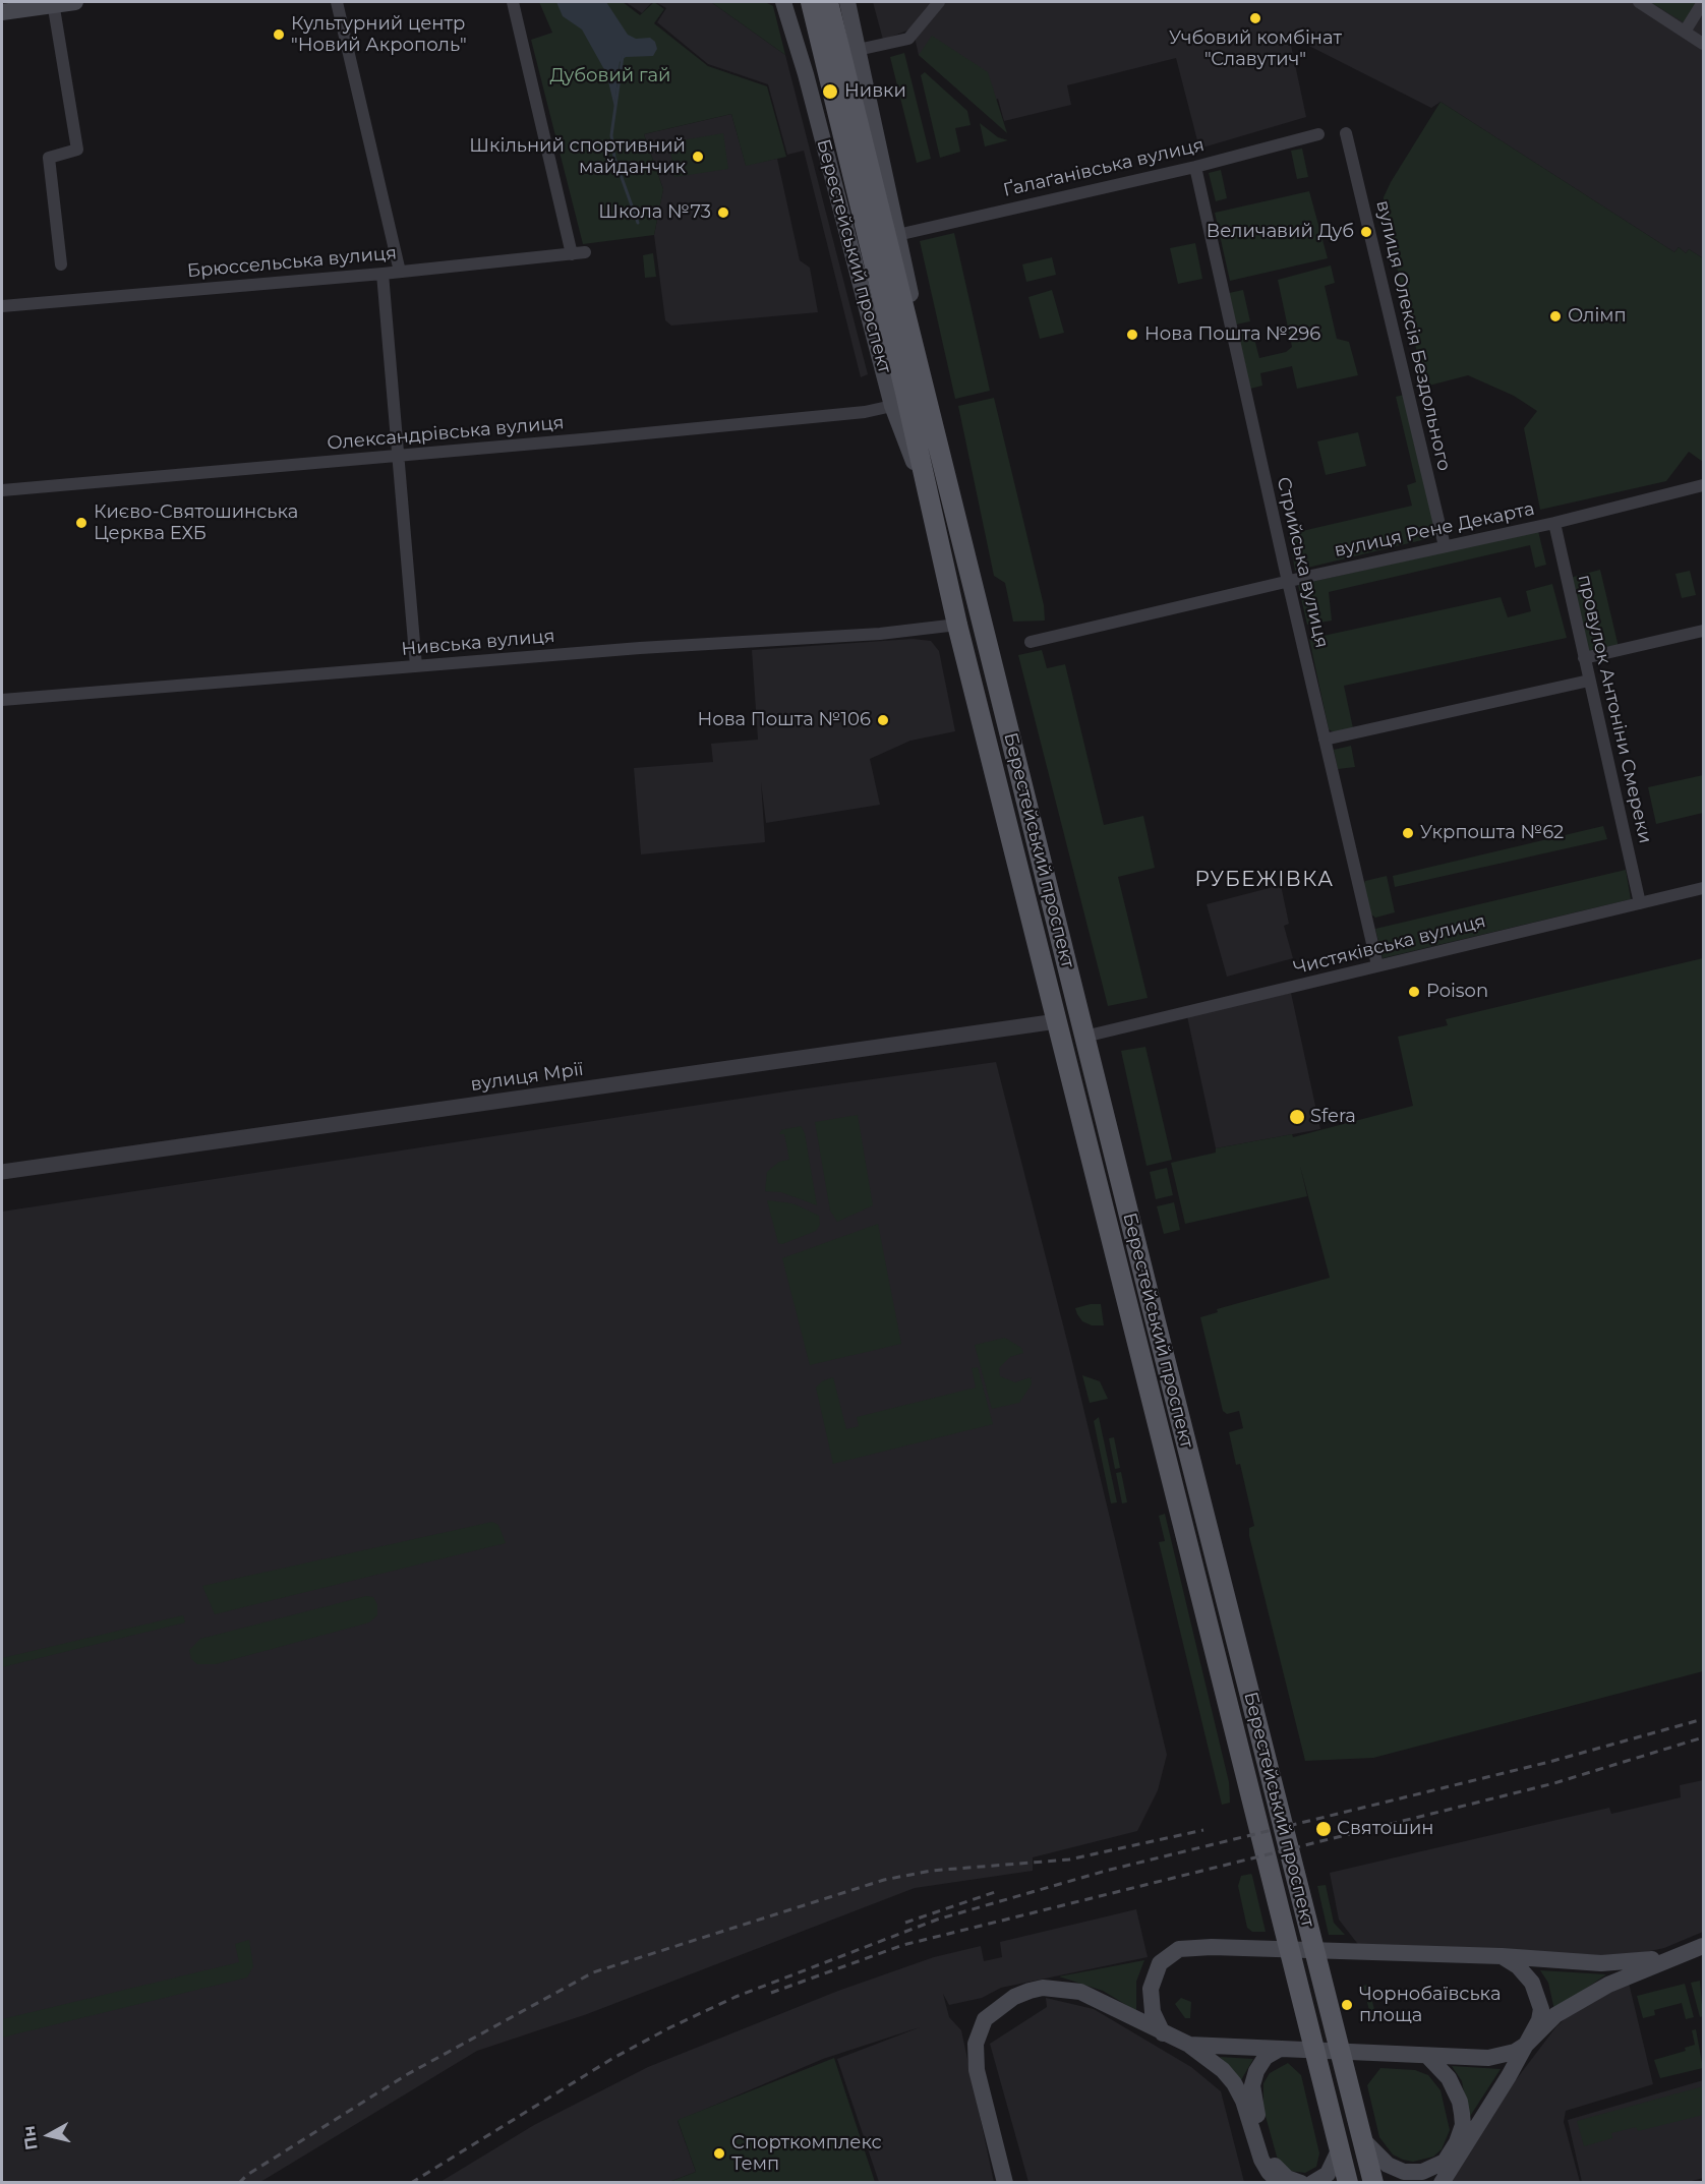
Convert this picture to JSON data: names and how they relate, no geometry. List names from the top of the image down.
{
  "streets": {
    "main road": ["Берестейський проспект"],
    "street": [
      "Ґалаґанівська вулиця",
      "Брюссельська вулиця",
      "вулиця Олексія Бездольного",
      "Олександрівська вулиця",
      "вулиця Рене Декарта",
      "Стрийська вулиця",
      "Нивська вулиця",
      "провулок Антоніни Смереки",
      "Чистяківська вулиця",
      "вулиця Мрії"
    ]
  },
  "crossings": [
    ["Ґалаґанівська вулиця", "Берестейський проспект"],
    ["Ґалаґанівська вулиця", "Стрийська вулиця"],
    ["Берестейський проспект", "Олександрівська вулиця"],
    ["Берестейський проспект", "Нивська вулиця"],
    ["Берестейський проспект", "Чистяківська вулиця"],
    ["Берестейський проспект", "вулиця Мрії"],
    ["вулиця Олексія Бездольного", "вулиця Рене Декарта"],
    ["вулиця Рене Декарта", "Стрийська вулиця"],
    ["вулиця Рене Декарта", "провулок Антоніни Смереки"],
    ["Стрийська вулиця", "Чистяківська вулиця"],
    ["провулок Антоніни Смереки", "Чистяківська вулиця"]
  ],
  "districts": ["РУБЕЖІВКА"],
  "parks": ["Дубовий гай"],
  "places": [
    "Учбовий комбінат \"Славутич\"",
    "Культурний центр \"Новий Акрополь\"",
    "Нивки",
    "Шкільний спортивний майданчик",
    "Школа №73",
    "Величавий Дуб",
    "Олімп",
    "Нова Пошта №296",
    "Києво-Святошинська Церква ЕХБ",
    "Нова Пошта №106",
    "Укрпошта №62",
    "Poison",
    "Sfera",
    "Святошин",
    "Чорнобаївська площа",
    "Спорткомплекс Темп"
  ],
  "north": "left"
}
